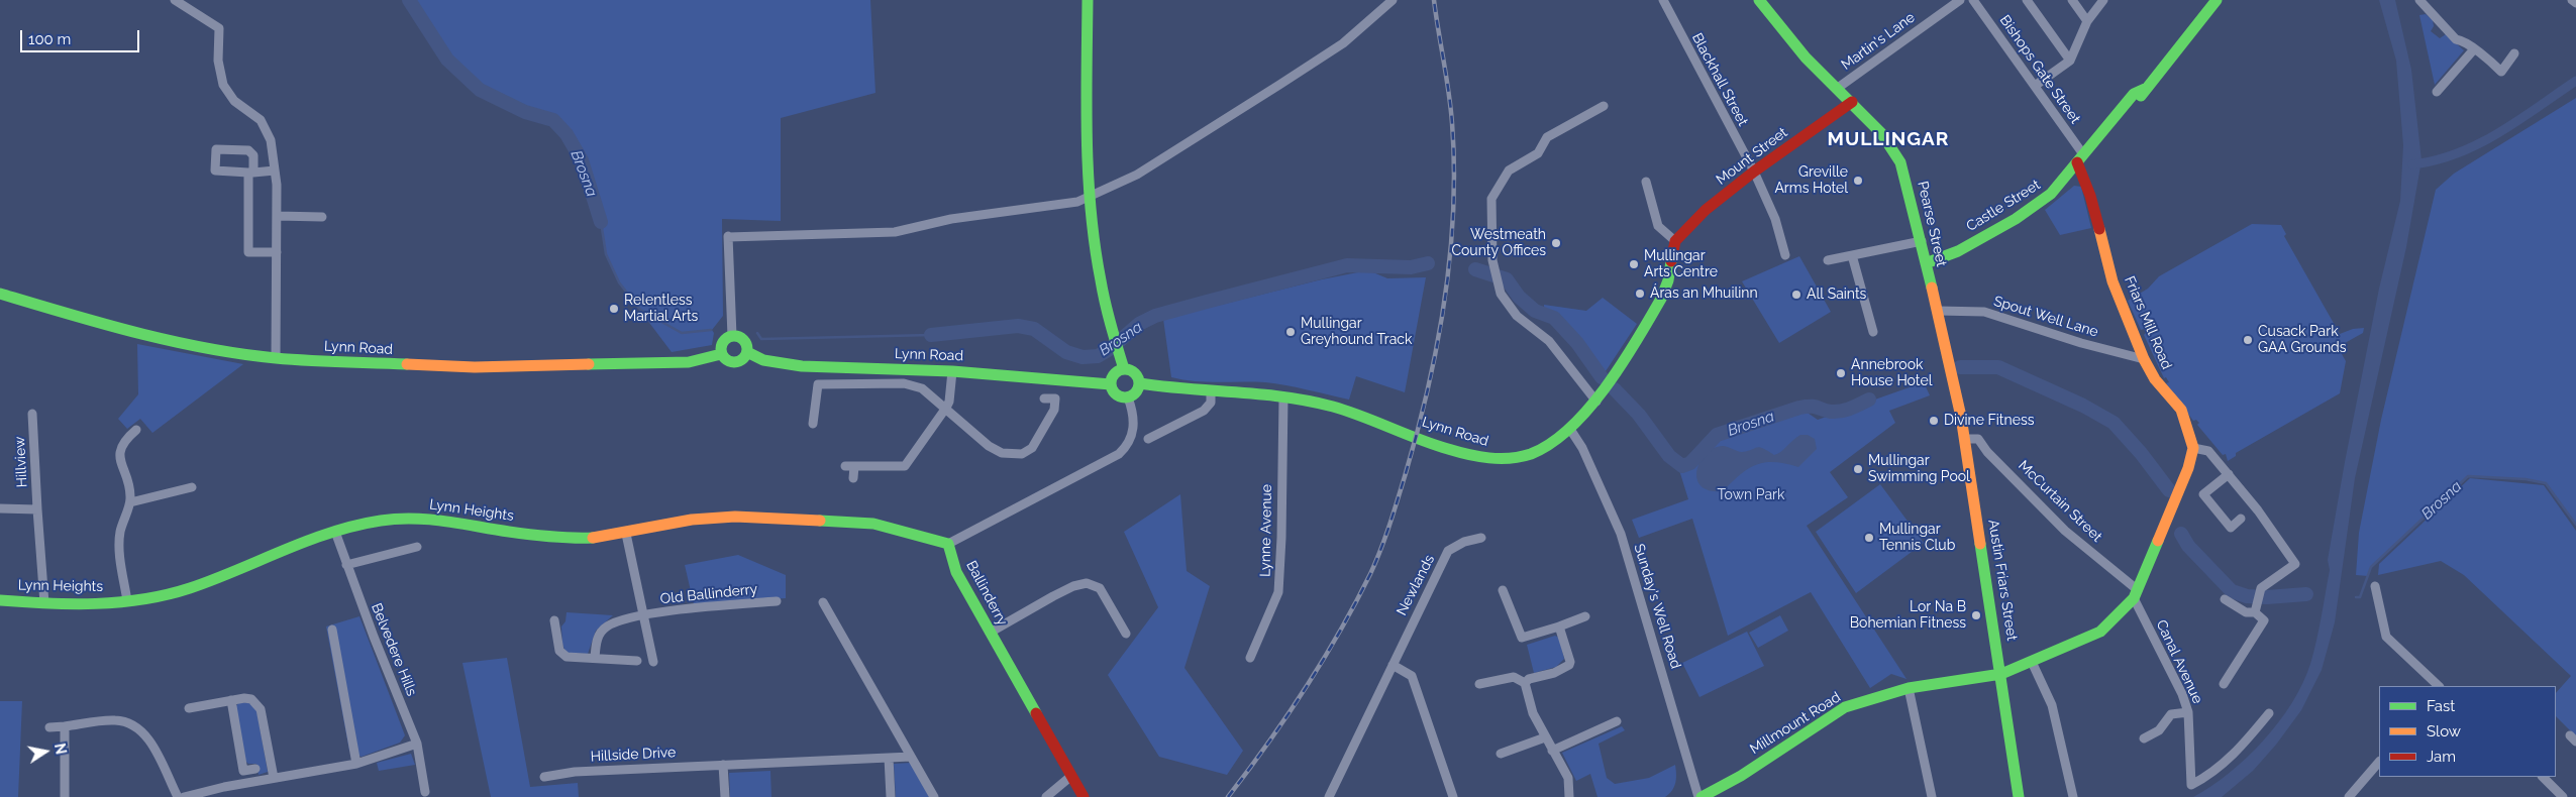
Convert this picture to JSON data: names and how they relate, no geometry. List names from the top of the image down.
{
  "streets": {
    "street": [
      "Martin's Lane",
      "Bishops Gate Street",
      "Blackhall Street",
      "Mount Street",
      "Castle Street",
      "Pearse Street",
      "Spout Well Lane",
      "Friars Mill Road",
      "Lynn Road",
      "Hillview",
      "McCurtain Street",
      "Lynn Heights",
      "Lynne Avenue",
      "Austin Friars Street",
      "Newlands",
      "Ballinderry",
      "Old Ballinderry",
      "Sunday's Well Road",
      "Belvedere Hills",
      "Canal Avenue",
      "Millmount Road",
      "Hillside Drive"
    ]
  },
  "crossings": [
    ["Martin's Lane", "Pearse Street"],
    ["Bishops Gate Street", "Castle Street"],
    ["Bishops Gate Street", "Friars Mill Road"],
    ["Blackhall Street", "Mount Street"],
    ["Mount Street", "Pearse Street"],
    ["Mount Street", "Lynn Road"],
    ["Castle Street", "Pearse Street"],
    ["Castle Street", "Friars Mill Road"],
    ["Pearse Street", "Spout Well Lane"],
    ["Pearse Street", "Austin Friars Street"],
    ["Spout Well Lane", "Friars Mill Road"],
    ["Lynn Road", "Lynne Avenue"],
    ["Lynn Road", "Sunday's Well Road"],
    ["Hillview", "Lynn Heights"],
    ["McCurtain Street", "Austin Friars Street"],
    ["McCurtain Street", "Canal Avenue"],
    ["Lynn Heights", "Ballinderry"],
    ["Lynn Heights", "Old Ballinderry"],
    ["Lynn Heights", "Belvedere Hills"],
    ["Austin Friars Street", "Millmount Road"],
    ["Sunday's Well Road", "Millmount Road"]
  ],
  "districts": ["MULLINGAR"],
  "water": ["Brosna"],
  "parks": ["Town Park"],
  "places": [
    "Greville Arms Hotel",
    "Westmeath County Offices",
    "Mullingar Arts Centre",
    "Áras an Mhuilinn",
    "All Saints",
    "Relentless Martial Arts",
    "Mullingar Greyhound Track",
    "Cusack Park GAA Grounds",
    "Annebrook House Hotel",
    "Divine Fitness",
    "Mullingar Swimming Pool",
    "Mullingar Tennis Club",
    "Lor Na B Bohemian Fitness"
  ],
  "legend": ["Fast", "Slow", "Jam"],
  "scale_bar": "100 m",
  "north": "right"
}
